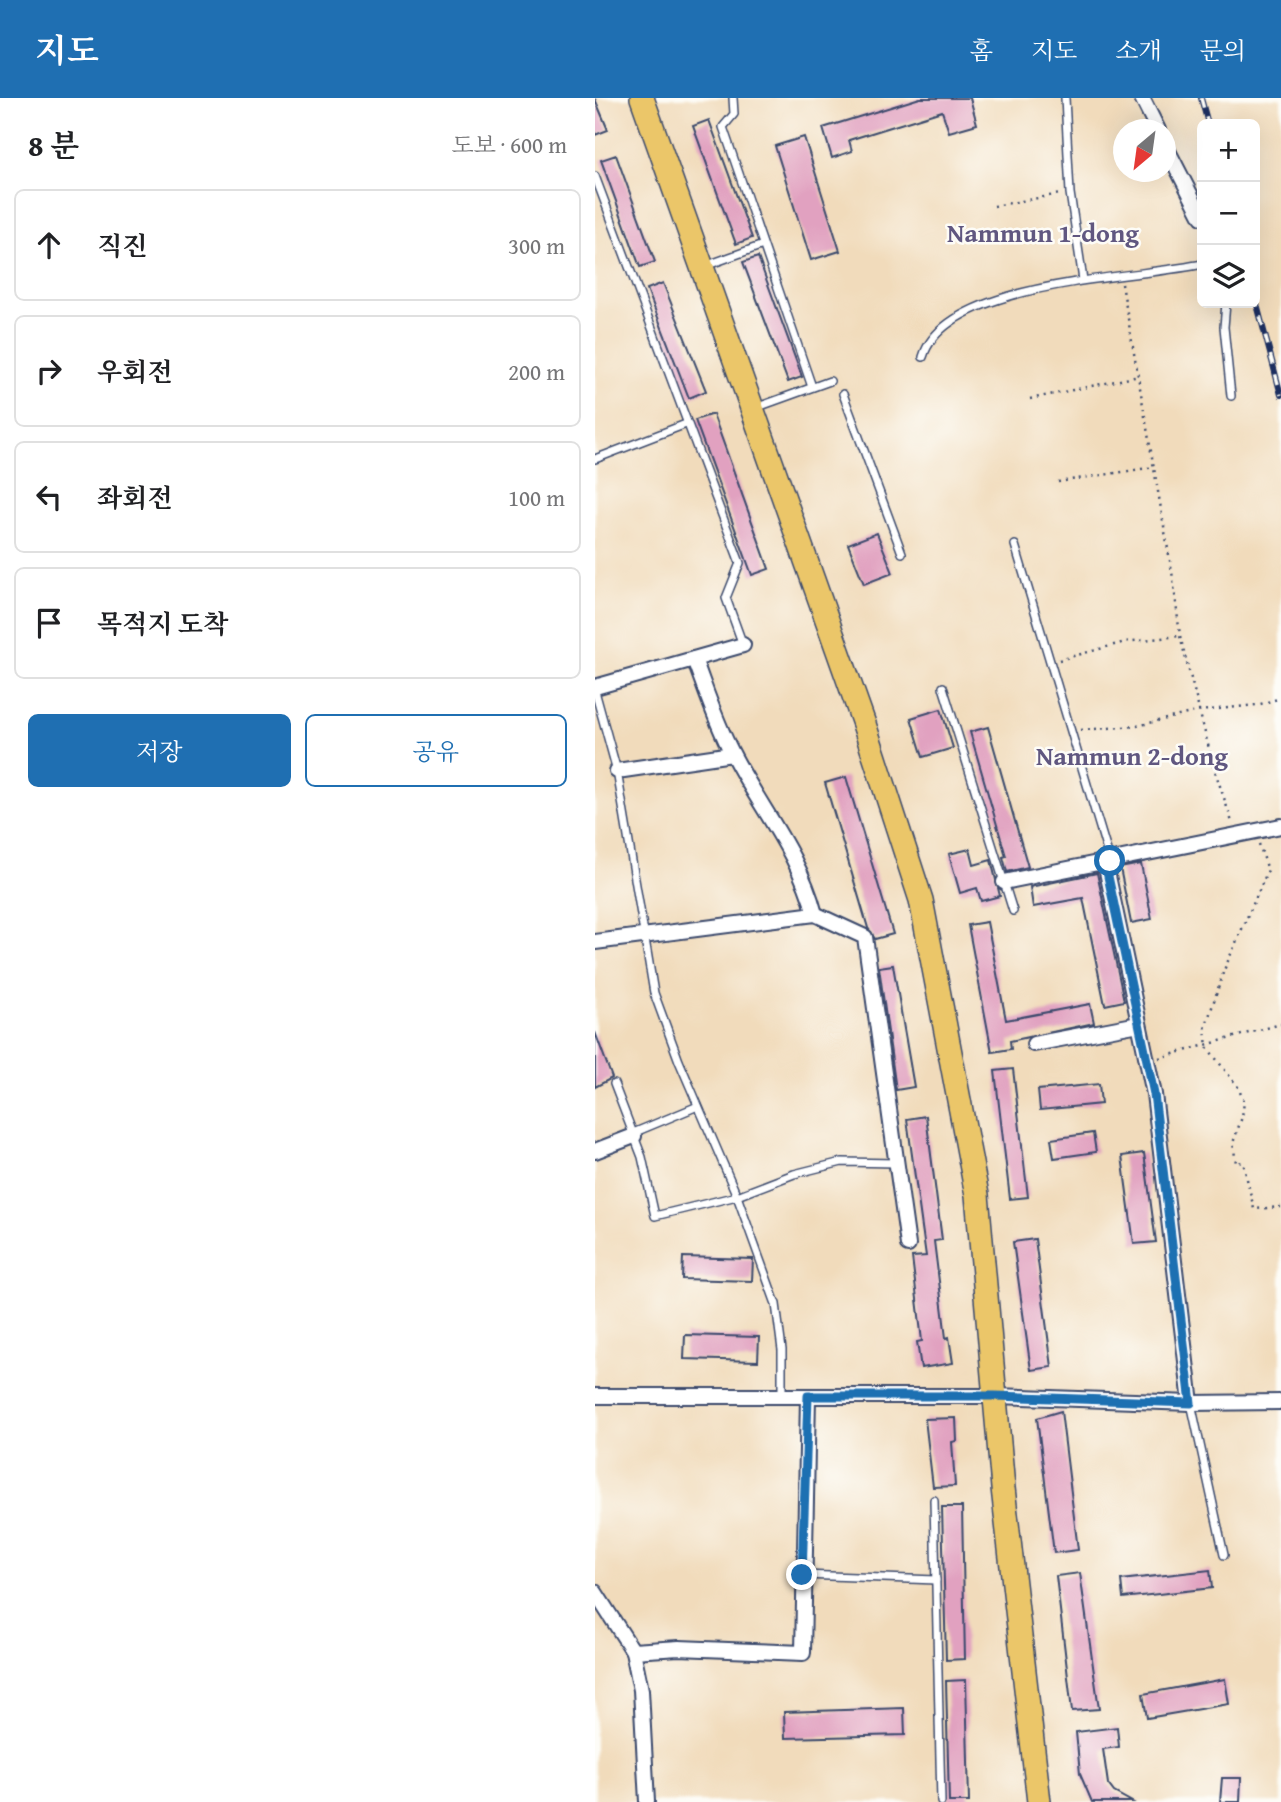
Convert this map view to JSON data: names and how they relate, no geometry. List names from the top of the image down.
{
  "districts": ["Nammun 1-dong", "Nammun 2-dong"],
  "north": "bottom left",
  "page": {
    "header": "지도",
    "nav": [
      "홈",
      "지도",
      "소개",
      "문의"
    ],
    "heading": ["8 분", "도보 · 600 m"],
    "map_buttons": ["+", "−"],
    "list": [
      ["직진", "300 m"],
      ["우회전", "200 m"],
      ["좌회전", "100 m"],
      "목적지 도착"
    ],
    "buttons": ["저장", "공유"]
  }
}
